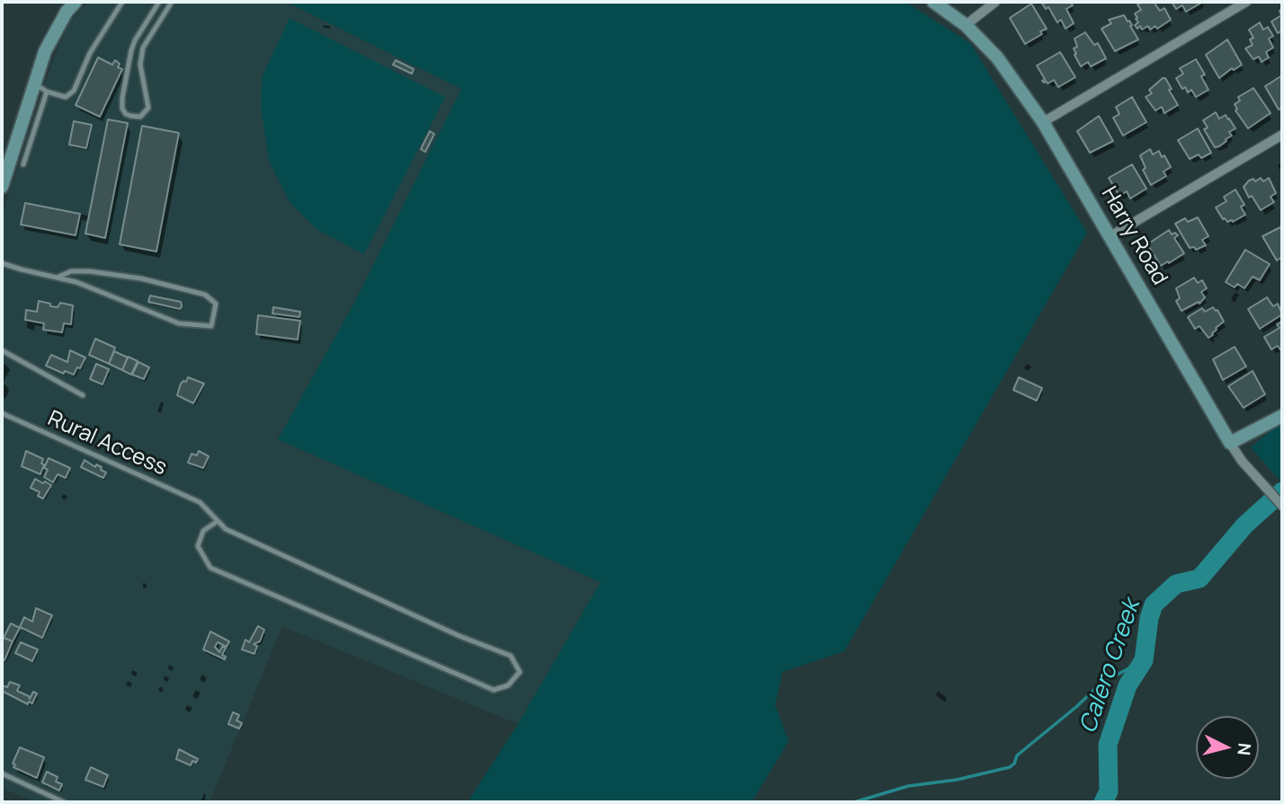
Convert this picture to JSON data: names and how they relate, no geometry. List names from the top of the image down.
{
  "streets": {
    "street": ["Harry Road"],
    "lane": ["Rural Access"]
  },
  "water": ["Calero Creek"],
  "north": "right"
}
